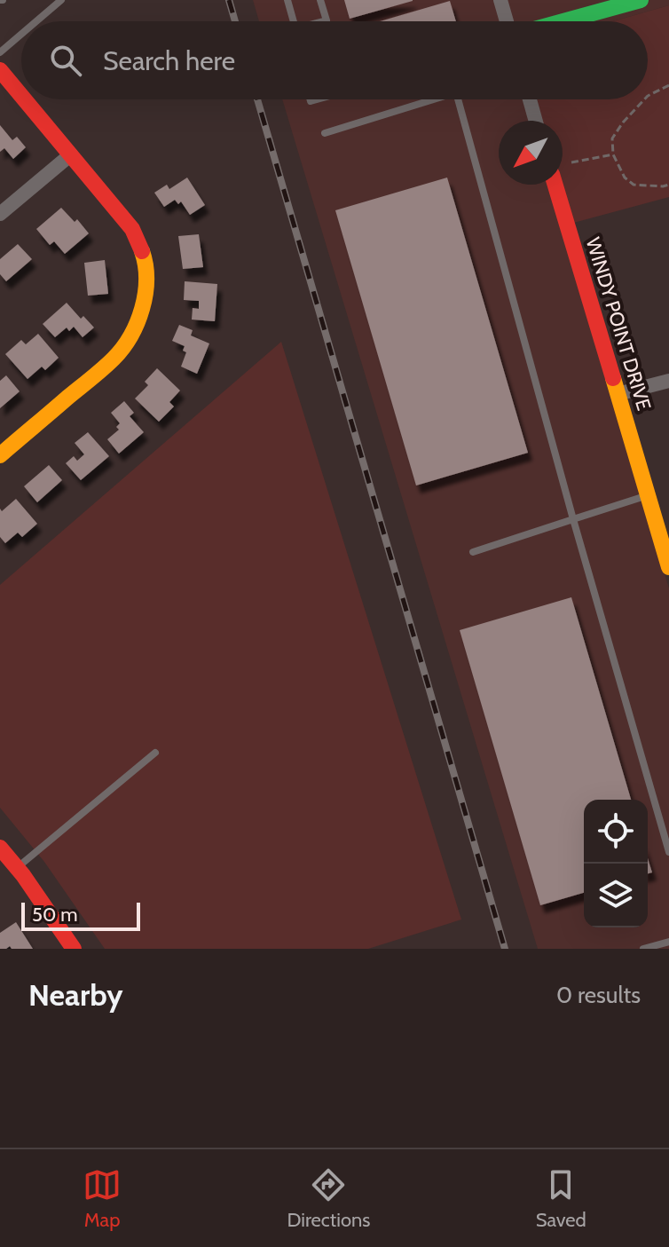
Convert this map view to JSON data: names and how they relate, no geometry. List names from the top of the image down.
{
  "streets": {
    "street": ["WINDY POINT DRIVE"]
  },
  "scale_bar": "50 m",
  "north": "bottom left",
  "page": {
    "search": "Search here",
    "scale": "50 m",
    "heading": ["Nearby", "0 results"],
    "nav": ["Map", "Directions", "Saved"]
  }
}
